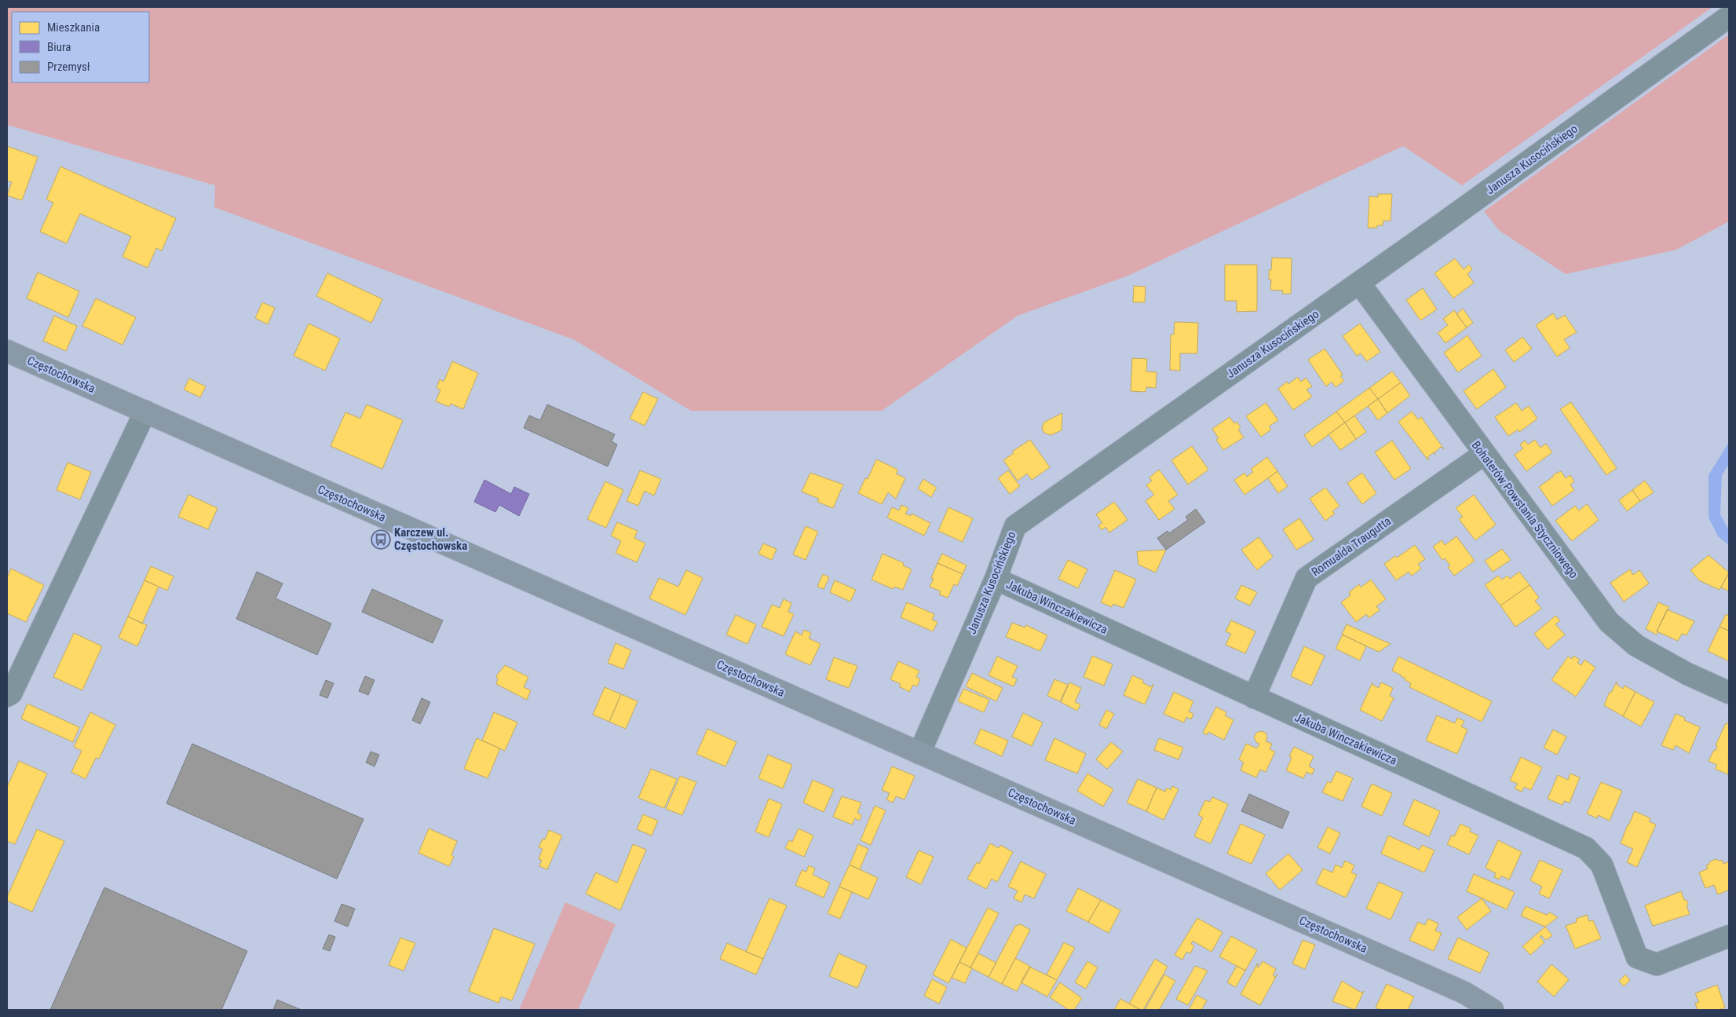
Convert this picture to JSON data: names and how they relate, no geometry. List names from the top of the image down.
{
  "streets": {
    "main road": ["Częstochowska"],
    "street": [
      "Janusza Kusocińskiego",
      "Bohaterów Powstania Styczniowego",
      "Romualda Traugutta",
      "Jakuba Winczakiewicza"
    ]
  },
  "crossings": [
    ["Janusza Kusocińskiego", "Częstochowska"],
    ["Janusza Kusocińskiego", "Bohaterów Powstania Styczniowego"],
    ["Janusza Kusocińskiego", "Jakuba Winczakiewicza"],
    ["Bohaterów Powstania Styczniowego", "Romualda Traugutta"],
    ["Romualda Traugutta", "Jakuba Winczakiewicza"]
  ],
  "places": {
    "bus stop": ["Karczew ul. Częstochowska"]
  },
  "legend": ["Mieszkania", "Biura", "Przemysł"]
}
